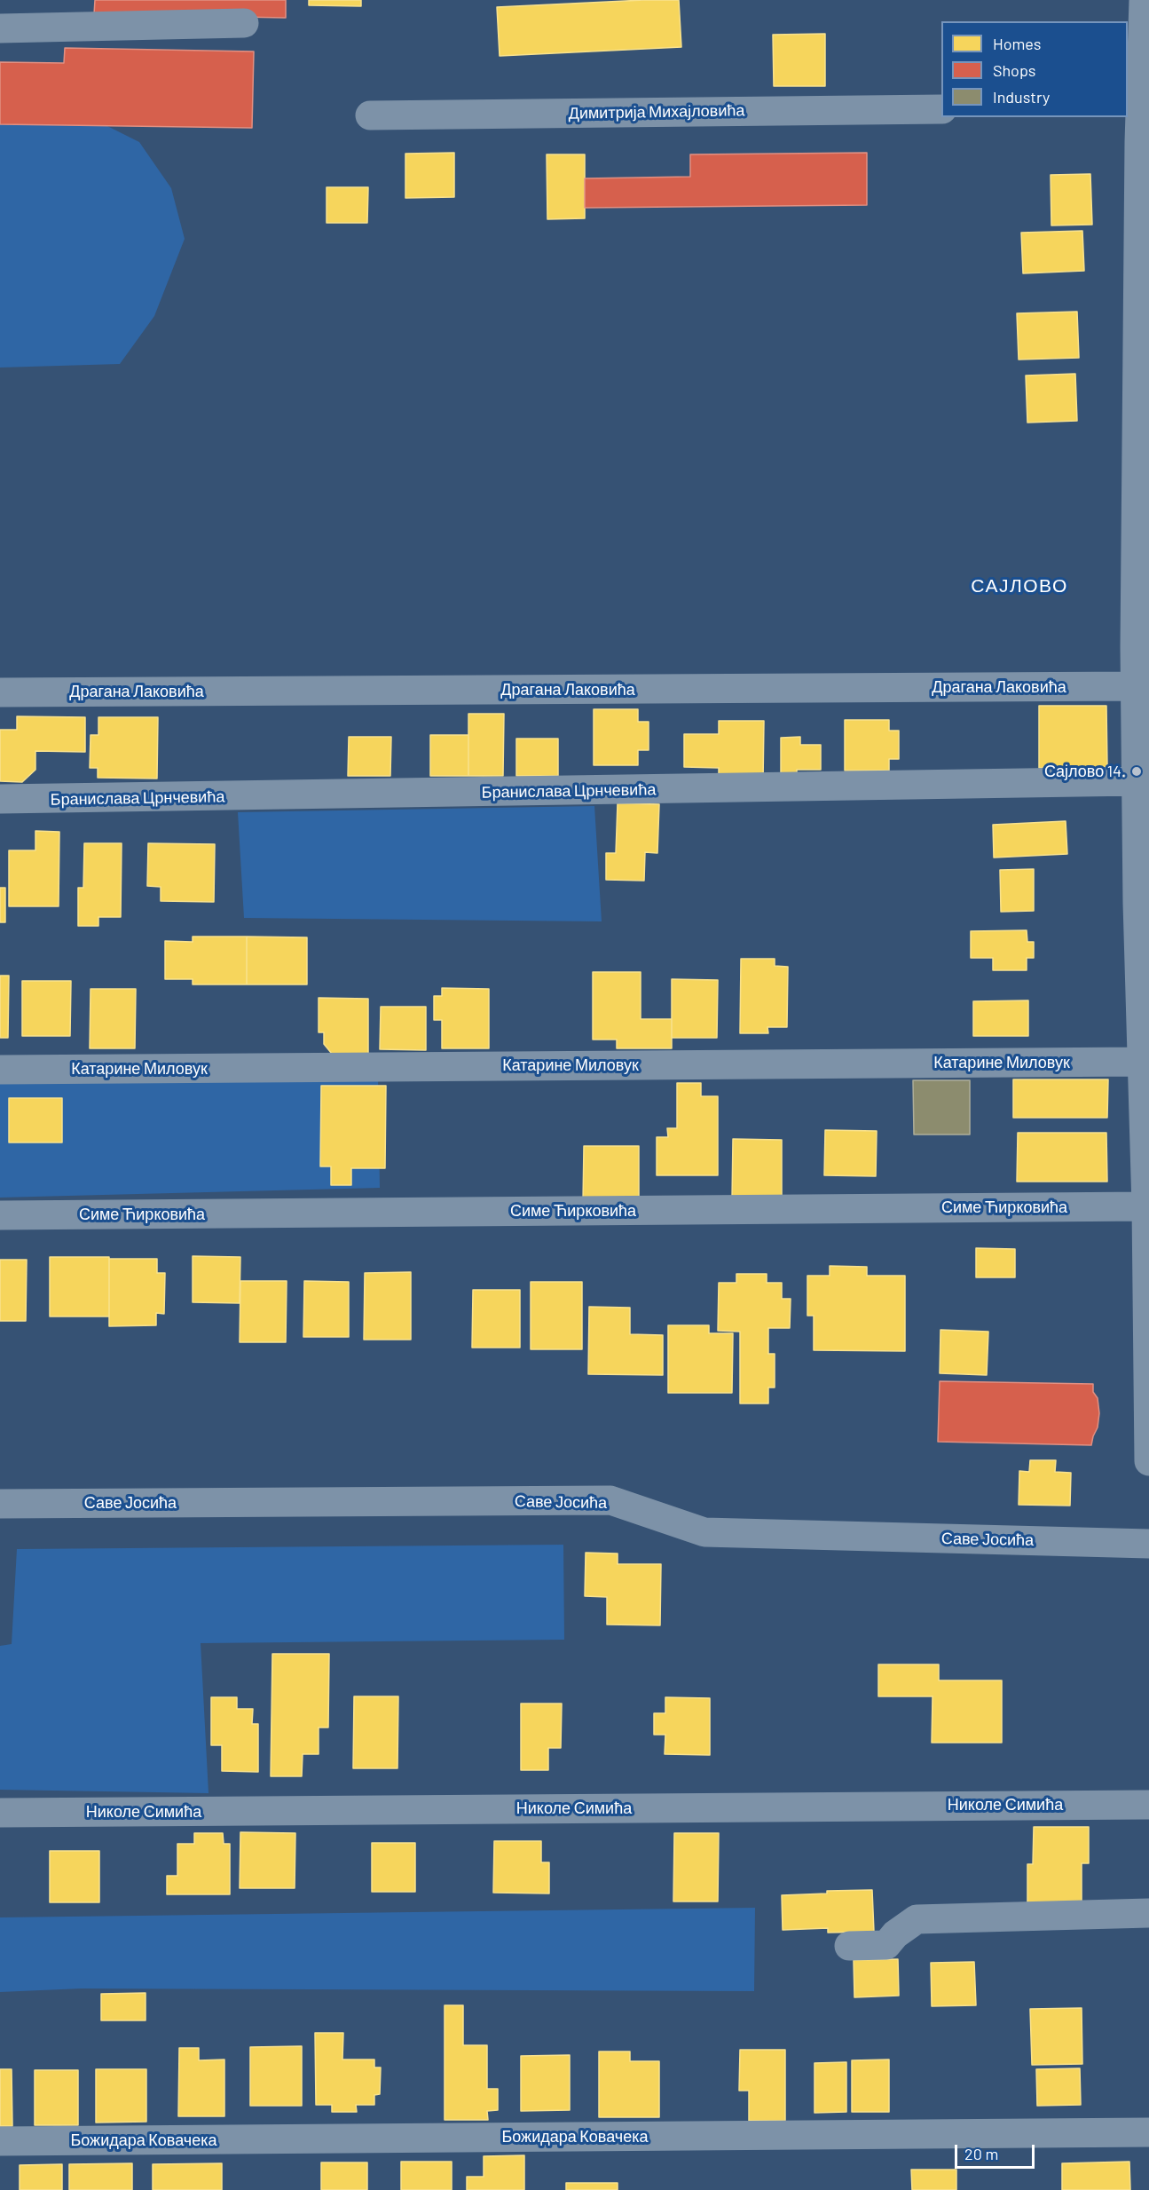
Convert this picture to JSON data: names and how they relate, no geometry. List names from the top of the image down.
{
  "streets": {
    "street": [
      "Димитрија Михајловића",
      "Драгана Лаковића",
      "Бранислава Црнчевића",
      "Катарине Миловук",
      "Симе Ћирковића",
      "Саве Јосића",
      "Николе Симића",
      "Божидара Ковачека"
    ]
  },
  "districts": ["САЈЛОВО"],
  "places": ["Сајлово 14."],
  "legend": ["Homes", "Shops", "Industry"],
  "scale_bar": "20 m"
}
